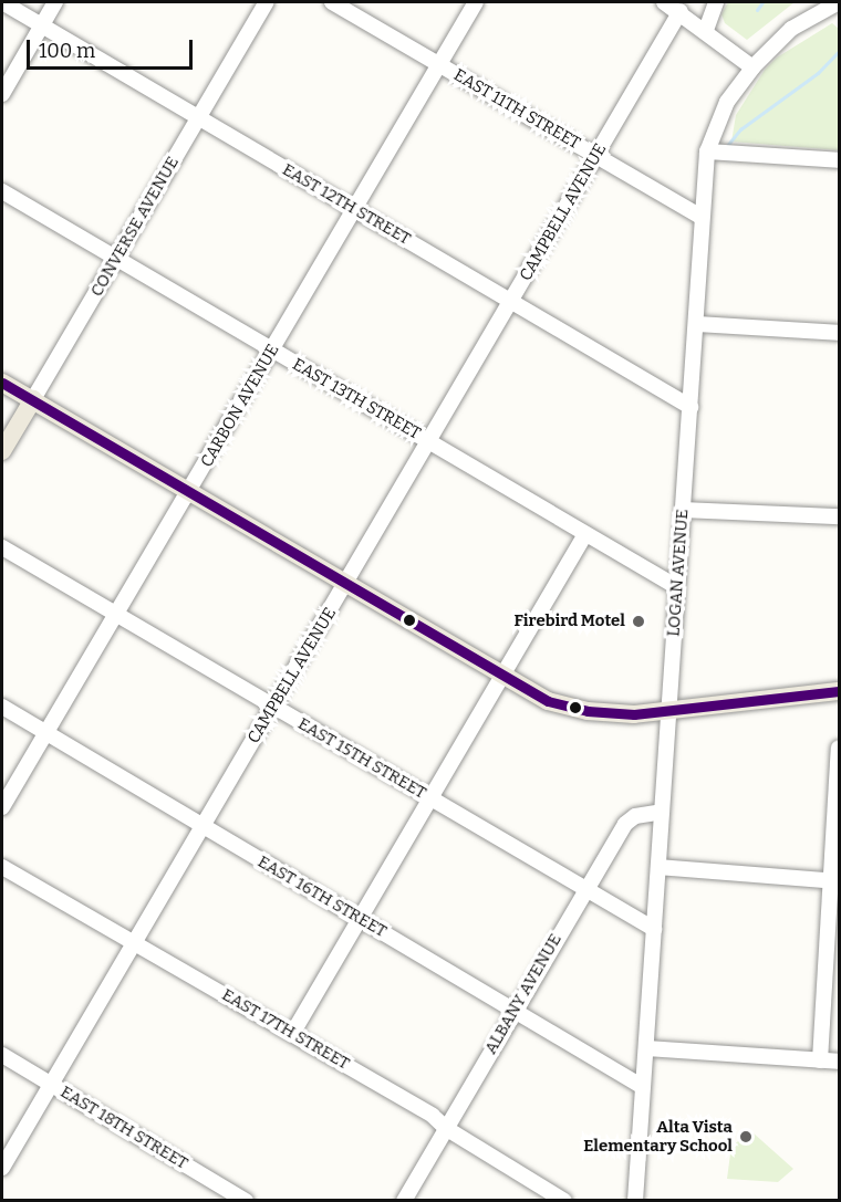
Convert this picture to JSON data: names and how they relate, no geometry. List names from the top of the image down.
{
  "streets": {
    "main road": ["CONVERSE AVENUE"],
    "street": [
      "EAST 11TH STREET",
      "EAST 12TH STREET",
      "CAMPBELL AVENUE",
      "EAST 13TH STREET",
      "CARBON AVENUE",
      "LOGAN AVENUE",
      "EAST 15TH STREET",
      "EAST 16TH STREET",
      "ALBANY AVENUE",
      "EAST 17TH STREET",
      "EAST 18TH STREET"
    ]
  },
  "crossings": [
    ["EAST 11TH STREET", "CAMPBELL AVENUE"],
    ["EAST 11TH STREET", "CARBON AVENUE"],
    ["EAST 11TH STREET", "LOGAN AVENUE"],
    ["EAST 12TH STREET", "CAMPBELL AVENUE"],
    ["EAST 12TH STREET", "CONVERSE AVENUE"],
    ["EAST 12TH STREET", "CARBON AVENUE"],
    ["EAST 12TH STREET", "LOGAN AVENUE"],
    ["CAMPBELL AVENUE", "EAST 13TH STREET"],
    ["CAMPBELL AVENUE", "EAST 15TH STREET"],
    ["CAMPBELL AVENUE", "EAST 16TH STREET"],
    ["CAMPBELL AVENUE", "EAST 17TH STREET"],
    ["CAMPBELL AVENUE", "EAST 18TH STREET"],
    ["CONVERSE AVENUE", "EAST 13TH STREET"],
    ["EAST 13TH STREET", "CARBON AVENUE"],
    ["EAST 13TH STREET", "LOGAN AVENUE"],
    ["CARBON AVENUE", "EAST 15TH STREET"],
    ["CARBON AVENUE", "EAST 16TH STREET"],
    ["LOGAN AVENUE", "EAST 15TH STREET"],
    ["LOGAN AVENUE", "EAST 16TH STREET"],
    ["LOGAN AVENUE", "ALBANY AVENUE"],
    ["EAST 15TH STREET", "ALBANY AVENUE"],
    ["EAST 16TH STREET", "ALBANY AVENUE"],
    ["ALBANY AVENUE", "EAST 17TH STREET"]
  ],
  "places": ["Firebird Motel", "Alta Vista Elementary School"],
  "scale_bar": "100 m"
}
